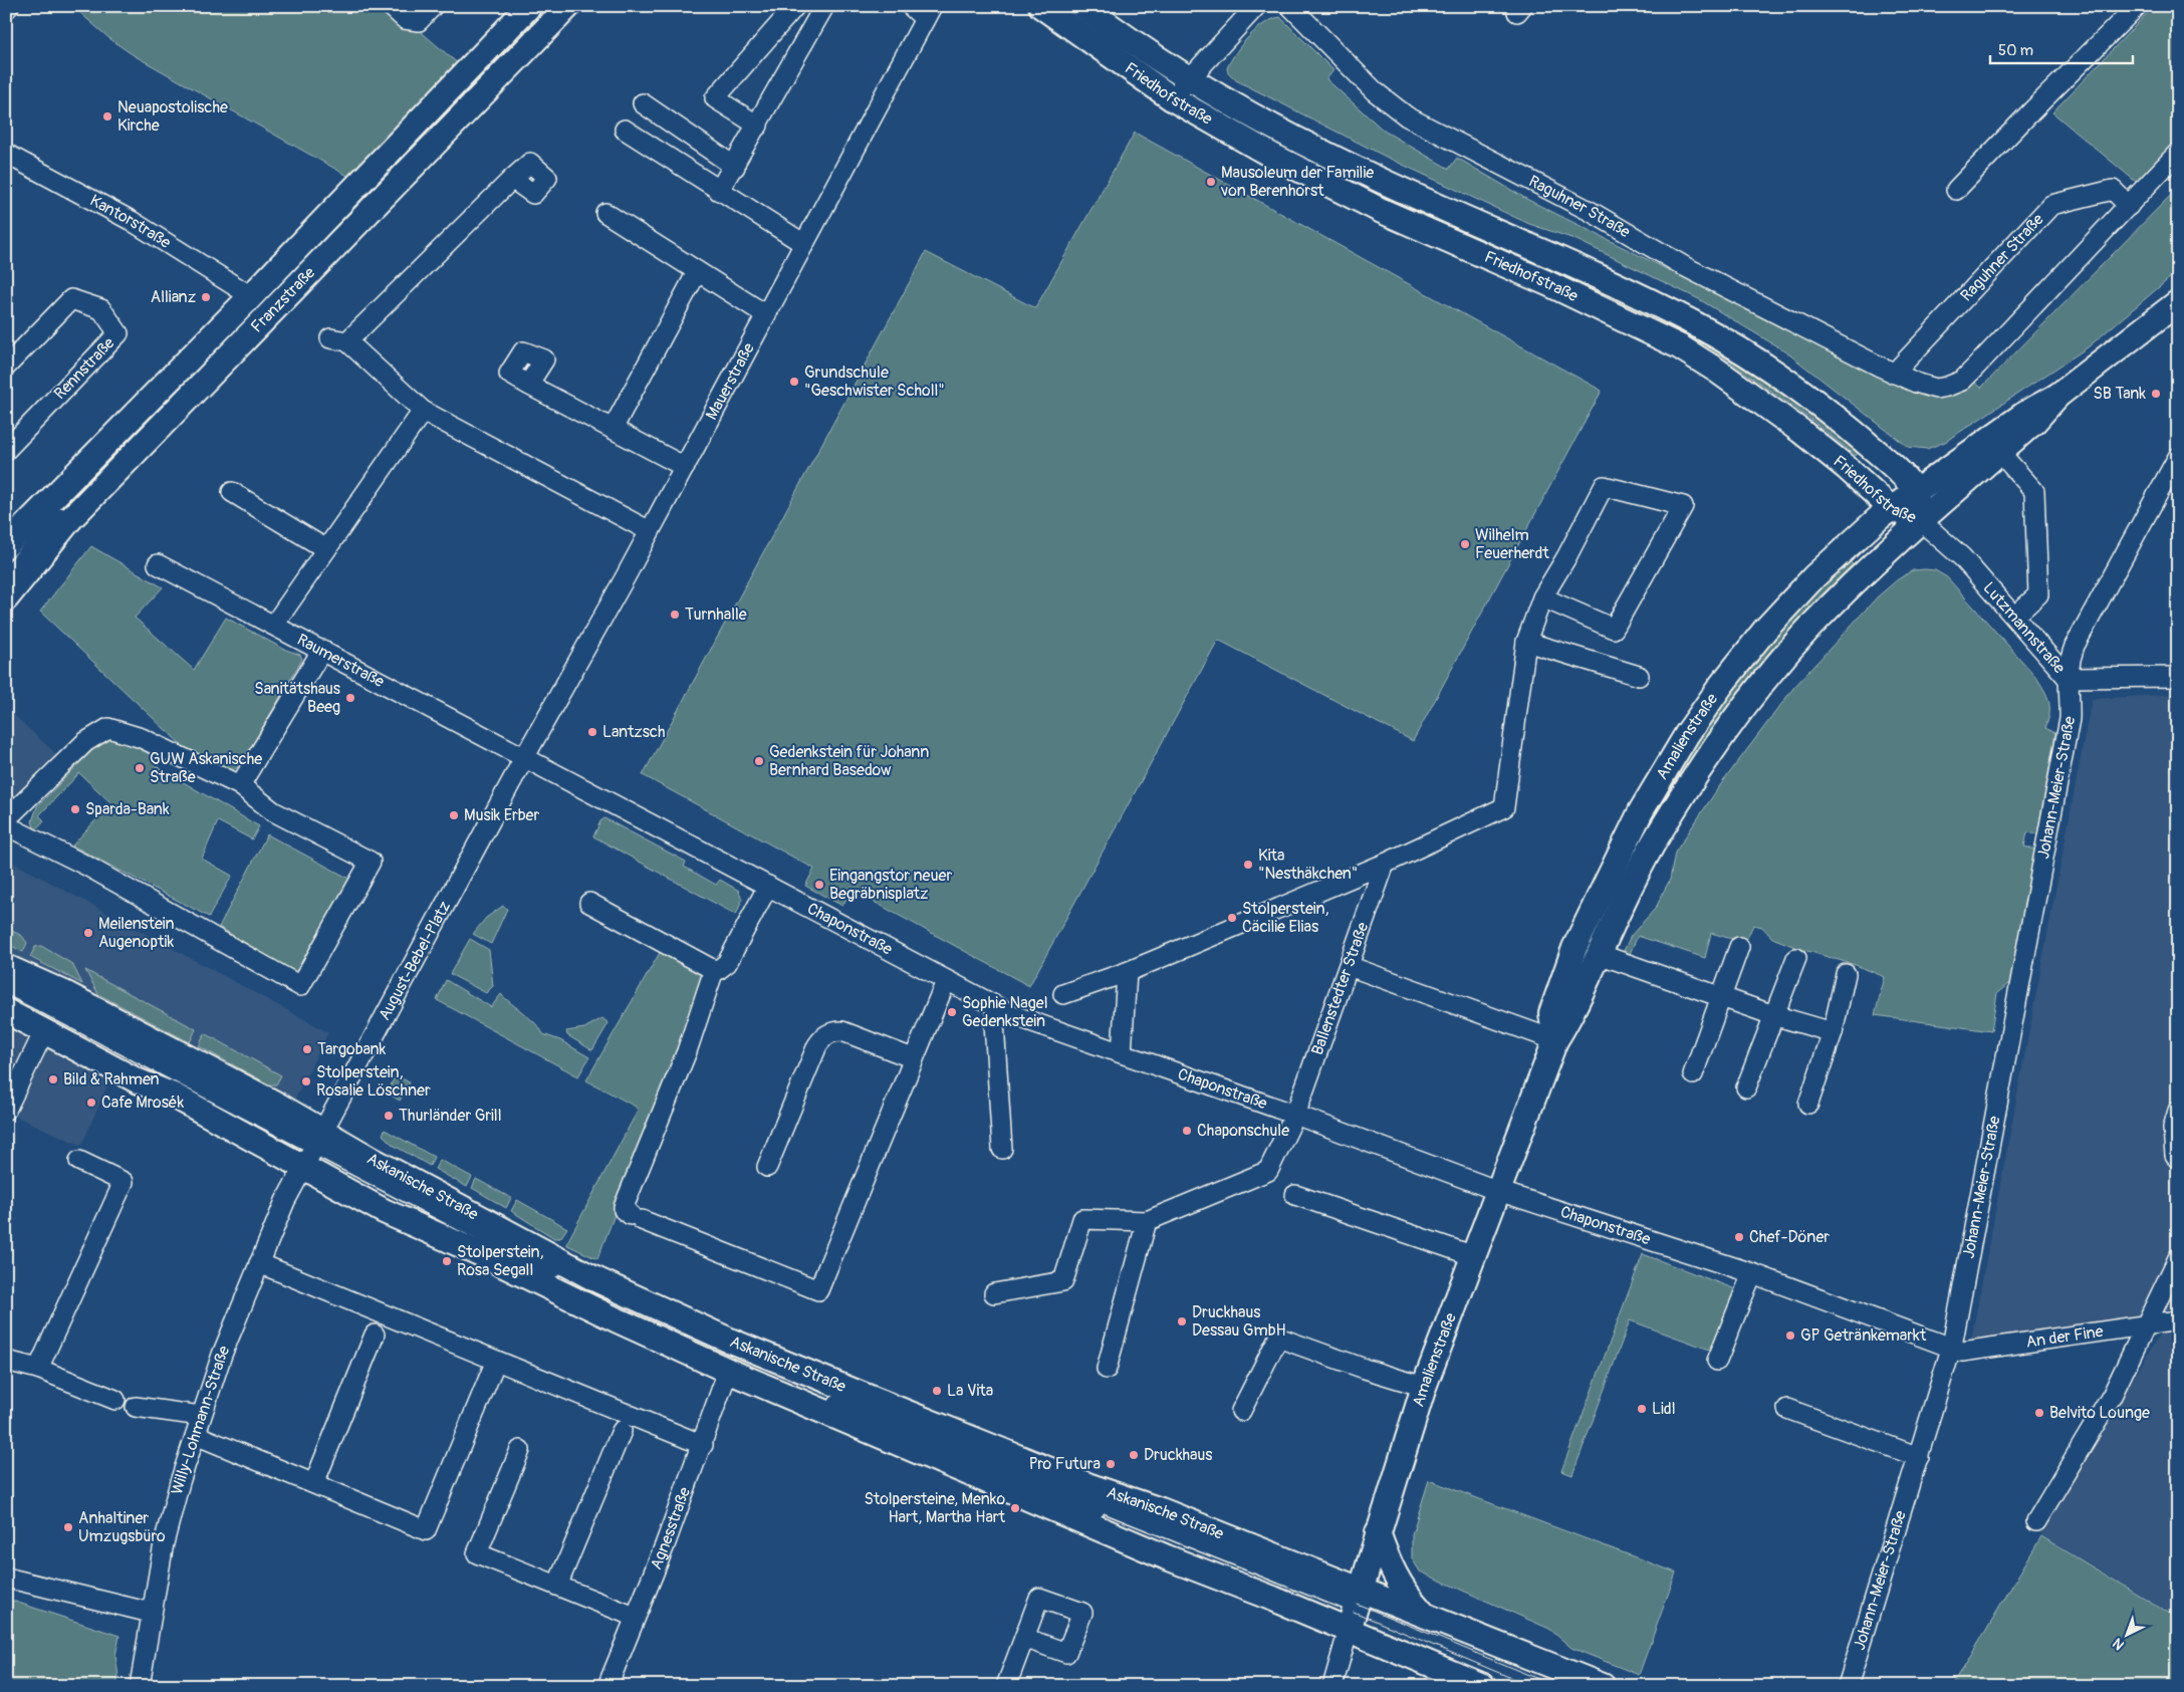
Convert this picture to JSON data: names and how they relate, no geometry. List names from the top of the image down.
{
  "streets": {
    "main road": [
      "Friedhofstraße",
      "Franzstraße",
      "Amalienstraße",
      "Askanische Straße"
    ],
    "street": [
      "Raguhner Straße",
      "Kantorstraße",
      "Rennstraße",
      "Mauerstraße",
      "Lutzmannstraße",
      "Raumerstraße",
      "Johann-Meier-Straße",
      "Chaponstraße",
      "August-Bebel-Platz",
      "Ballenstedter Straße",
      "An der Fine",
      "Willy-Lohmann-Straße",
      "Agnesstraße"
    ]
  },
  "crossings": [
    ["Friedhofstraße", "Lutzmannstraße"],
    ["Friedhofstraße", "Amalienstraße"],
    ["Kantorstraße", "Franzstraße"],
    ["Mauerstraße", "Raumerstraße"],
    ["Mauerstraße", "Chaponstraße"],
    ["Mauerstraße", "August-Bebel-Platz"],
    ["Lutzmannstraße", "Amalienstraße"],
    ["Lutzmannstraße", "Johann-Meier-Straße"],
    ["Raumerstraße", "Chaponstraße"],
    ["Raumerstraße", "August-Bebel-Platz"],
    ["Amalienstraße", "Chaponstraße"],
    ["Amalienstraße", "Askanische Straße"],
    ["Johann-Meier-Straße", "Chaponstraße"],
    ["Johann-Meier-Straße", "An der Fine"],
    ["Chaponstraße", "August-Bebel-Platz"],
    ["Chaponstraße", "Ballenstedter Straße"],
    ["Chaponstraße", "An der Fine"],
    ["August-Bebel-Platz", "Askanische Straße"],
    ["August-Bebel-Platz", "Willy-Lohmann-Straße"],
    ["Askanische Straße", "Willy-Lohmann-Straße"],
    ["Askanische Straße", "Agnesstraße"]
  ],
  "places": [
    "Neuapostolische Kirche",
    "Mausoleum der Familie von Berenhorst",
    "Allianz",
    "Grundschule \"Geschwister Scholl\"",
    "SB Tank",
    "Wilhelm Feuerherdt",
    "Turnhalle",
    "Sanitätshaus Beeg",
    "Lantzsch",
    "Gedenkstein für Johann Bernhard Basedow",
    "GUW Askanische Straße",
    "Sparda-Bank",
    "Musik Erber",
    "Kita \"Nesthäkchen\"",
    "Eingangstor neuer Begräbnisplatz",
    "Stolperstein, Cäcilie Elias",
    "Meilenstein Augenoptik",
    "Sophie Nagel Gedenkstein",
    "Targobank",
    "Bild & Rahmen",
    "Stolperstein, Rosalie Löschner",
    "Cafe Mrosék",
    "Thurländer Grill",
    "Chaponschule",
    "Chef-Döner",
    "Stolperstein, Rosa Segall",
    "Druckhaus Dessau GmbH",
    "GP Getränkemarkt",
    "La Vita",
    "Lidl",
    "Belvito Lounge",
    "Druckhaus",
    "Pro Futura",
    "Stolpersteine, Menko Hart, Martha Hart",
    "Anhaltiner Umzugsbüro"
  ],
  "scale_bar": "50 m",
  "north": "bottom left"
}
